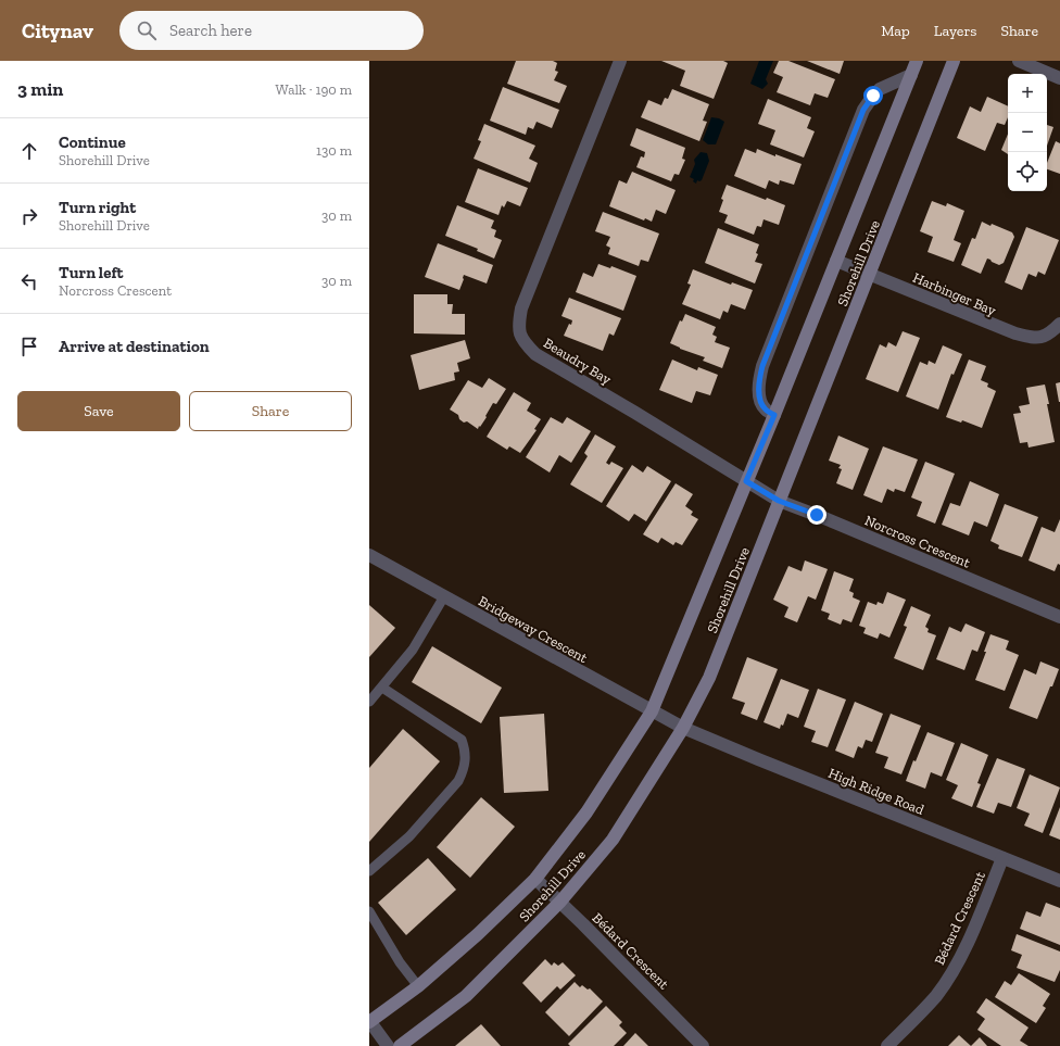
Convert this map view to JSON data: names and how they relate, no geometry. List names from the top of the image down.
{
  "streets": {
    "street": [
      "Shorehill Drive",
      "Harbinger Bay",
      "Beaudry Bay",
      "Norcross Crescent",
      "Bridgeway Crescent",
      "High Ridge Road",
      "Bédard Crescent"
    ]
  },
  "crossings": [
    ["Shorehill Drive", "Harbinger Bay"],
    ["Shorehill Drive", "Beaudry Bay"],
    ["Shorehill Drive", "Norcross Crescent"],
    ["Shorehill Drive", "Bridgeway Crescent"],
    ["Shorehill Drive", "High Ridge Road"],
    ["Shorehill Drive", "Bédard Crescent"],
    ["Beaudry Bay", "Norcross Crescent"],
    ["Bridgeway Crescent", "High Ridge Road"],
    ["High Ridge Road", "Bédard Crescent"]
  ],
  "page": {
    "header": "Citynav",
    "search": "Search here",
    "nav": ["Map", "Layers", "Share"],
    "heading": ["3 min", "Walk · 190 m"],
    "map_buttons": ["+", "−"],
    "list": [
      ["Continue", "Shorehill Drive", "130 m"],
      ["Turn right", "Shorehill Drive", "30 m"],
      ["Turn left", "Norcross Crescent", "30 m"],
      "Arrive at destination"
    ],
    "buttons": ["Save", "Share"]
  }
}
